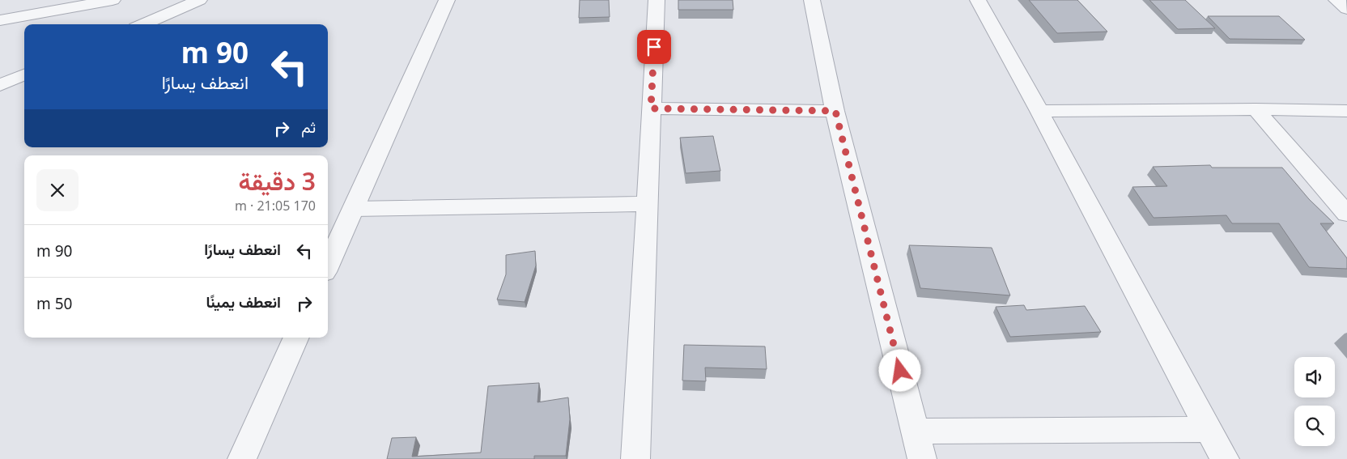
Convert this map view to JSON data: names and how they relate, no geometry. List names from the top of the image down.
{
  "page": {
    "turn": ["90 m", "انعطف يسارًا"],
    "then": "ثم",
    "heading": ["3 دقيقة", "170 m · 21:05"],
    "list": [
      {
        "name": "انعطف يسارًا",
        "value": "90 m"
      },
      {
        "name": "انعطف يمينًا",
        "value": "50 m"
      }
    ]
  }
}
